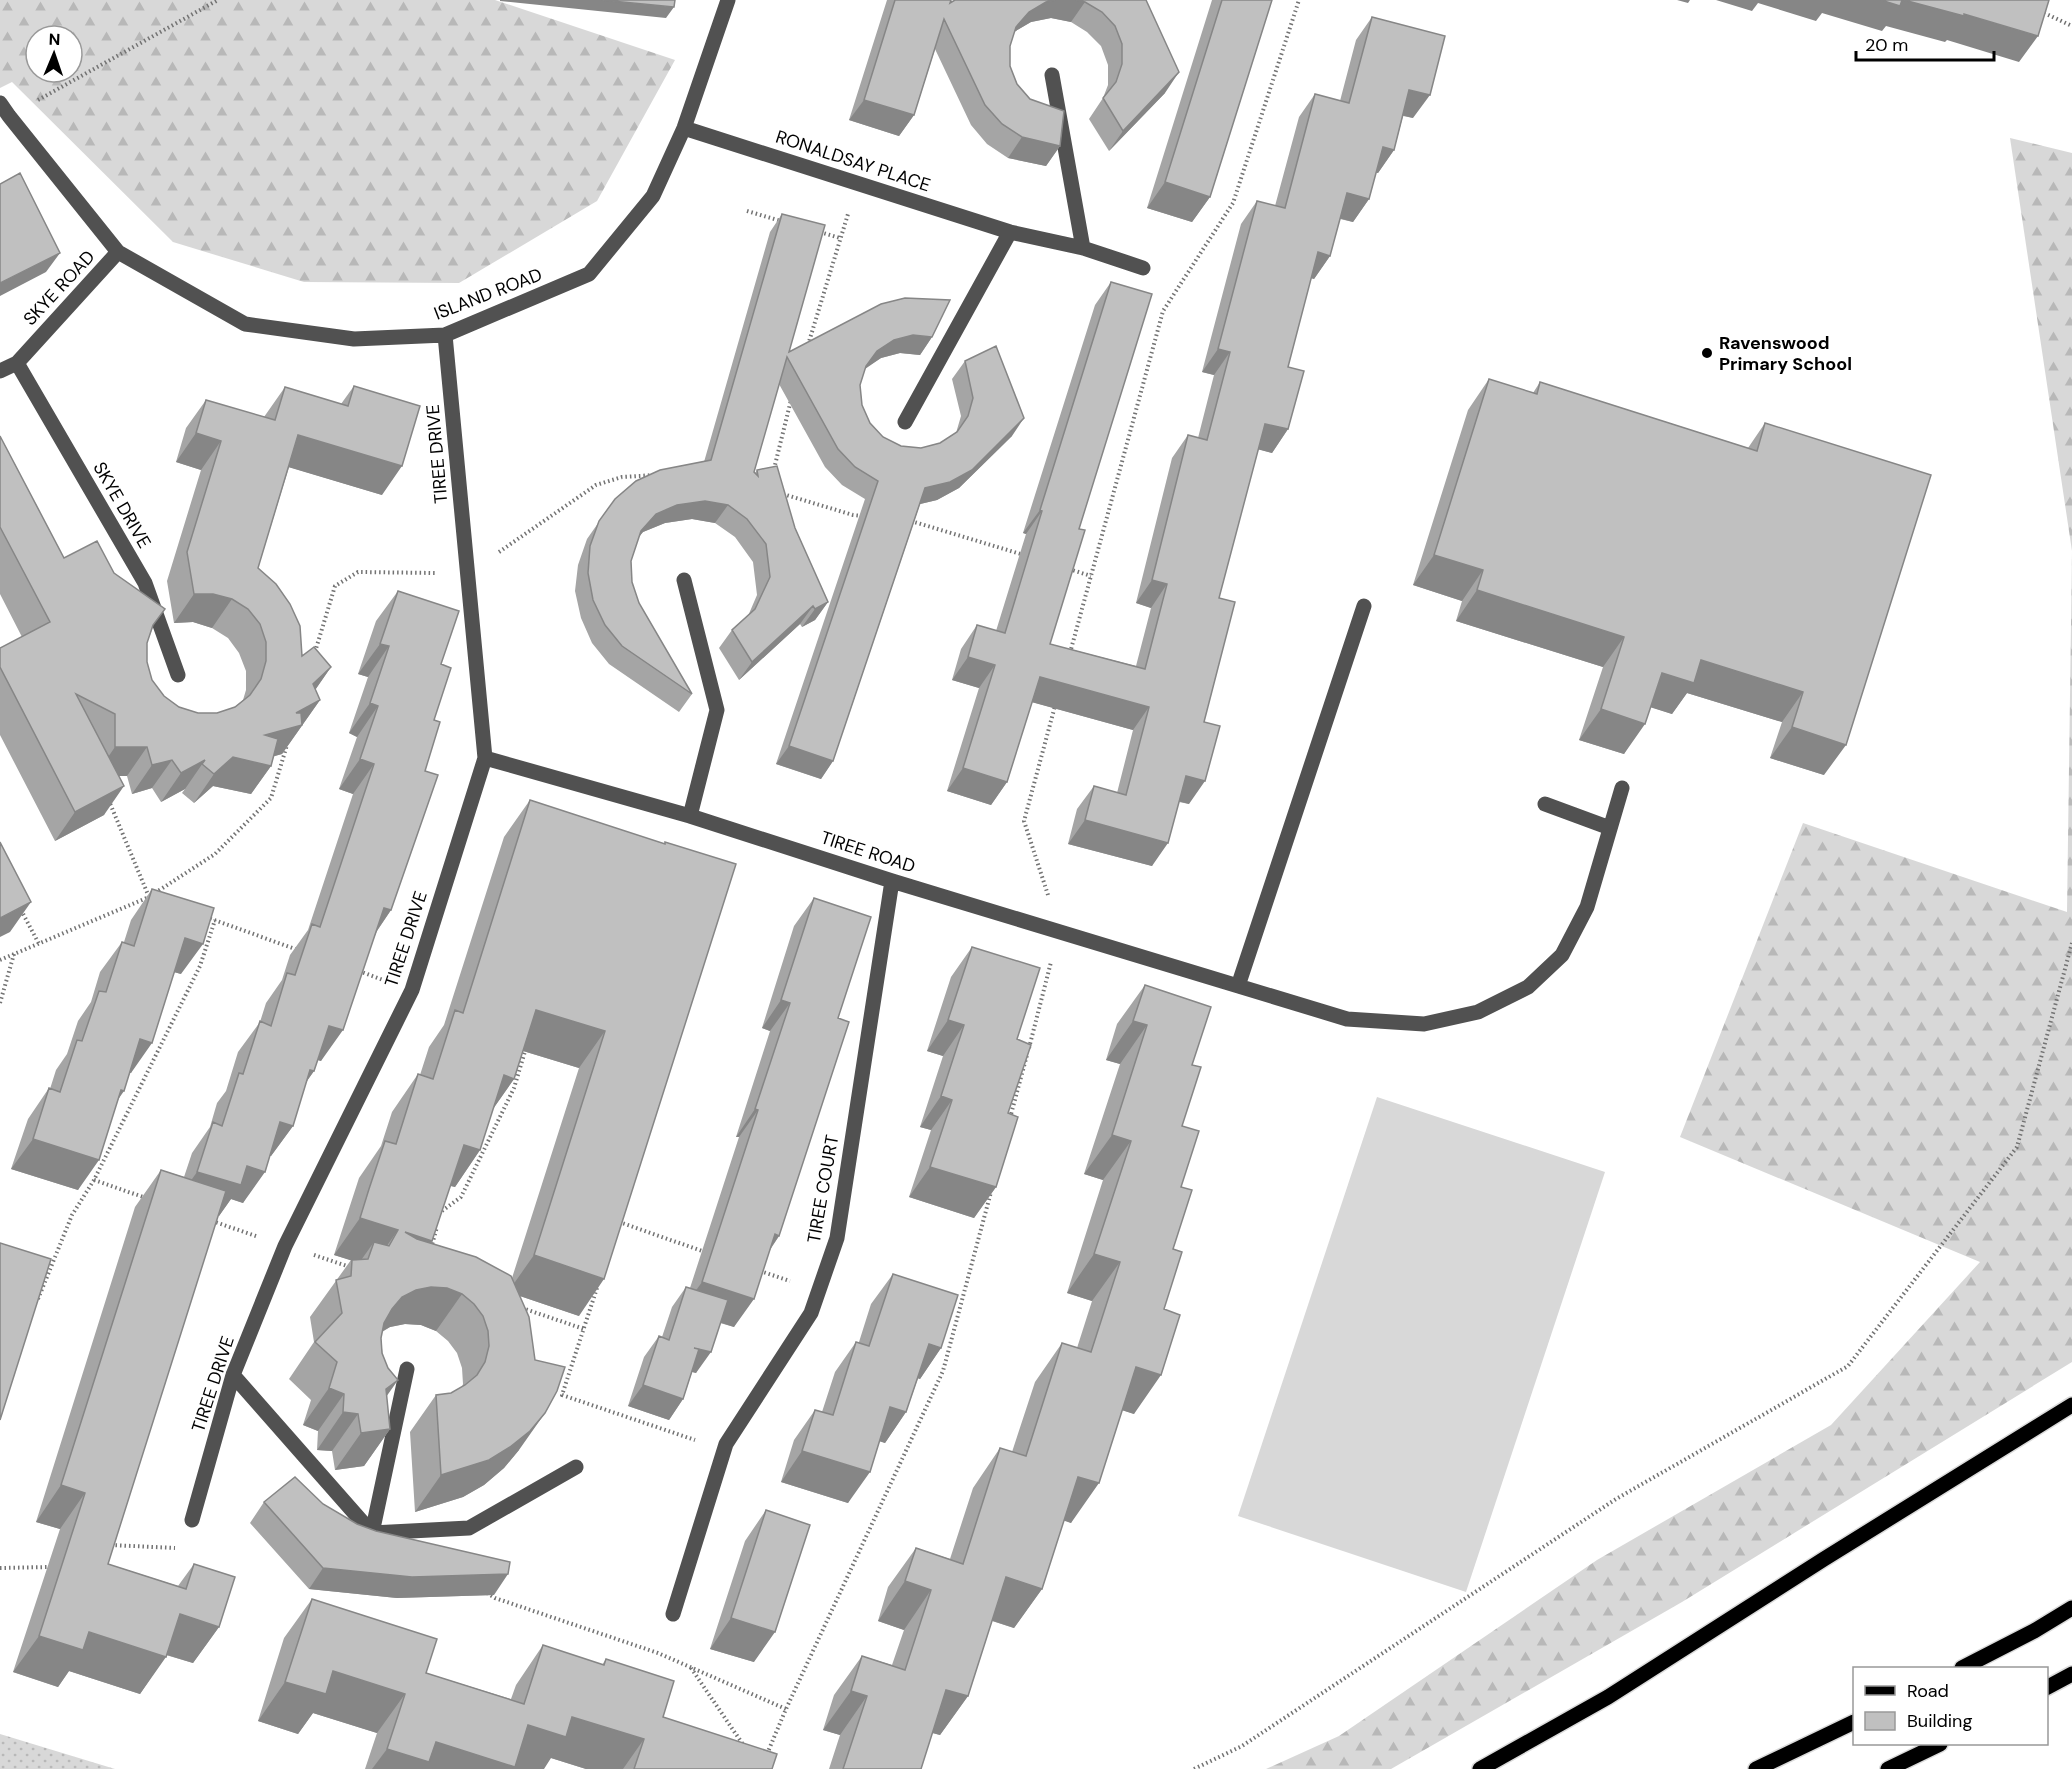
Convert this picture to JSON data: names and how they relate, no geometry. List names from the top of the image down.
{
  "streets": {
    "street": [
      "RONALDSAY PLACE",
      "SKYE ROAD",
      "ISLAND ROAD",
      "TIREE DRIVE",
      "SKYE DRIVE",
      "TIREE ROAD",
      "TIREE COURT"
    ]
  },
  "crossings": [
    ["RONALDSAY PLACE", "ISLAND ROAD"],
    ["SKYE ROAD", "ISLAND ROAD"],
    ["SKYE ROAD", "SKYE DRIVE"],
    ["ISLAND ROAD", "TIREE DRIVE"],
    ["TIREE DRIVE", "TIREE ROAD"],
    ["TIREE ROAD", "TIREE COURT"]
  ],
  "places": ["Ravenswood Primary School"],
  "legend": ["Road", "Building"],
  "scale_bar": "20 m",
  "north": "top"
}
